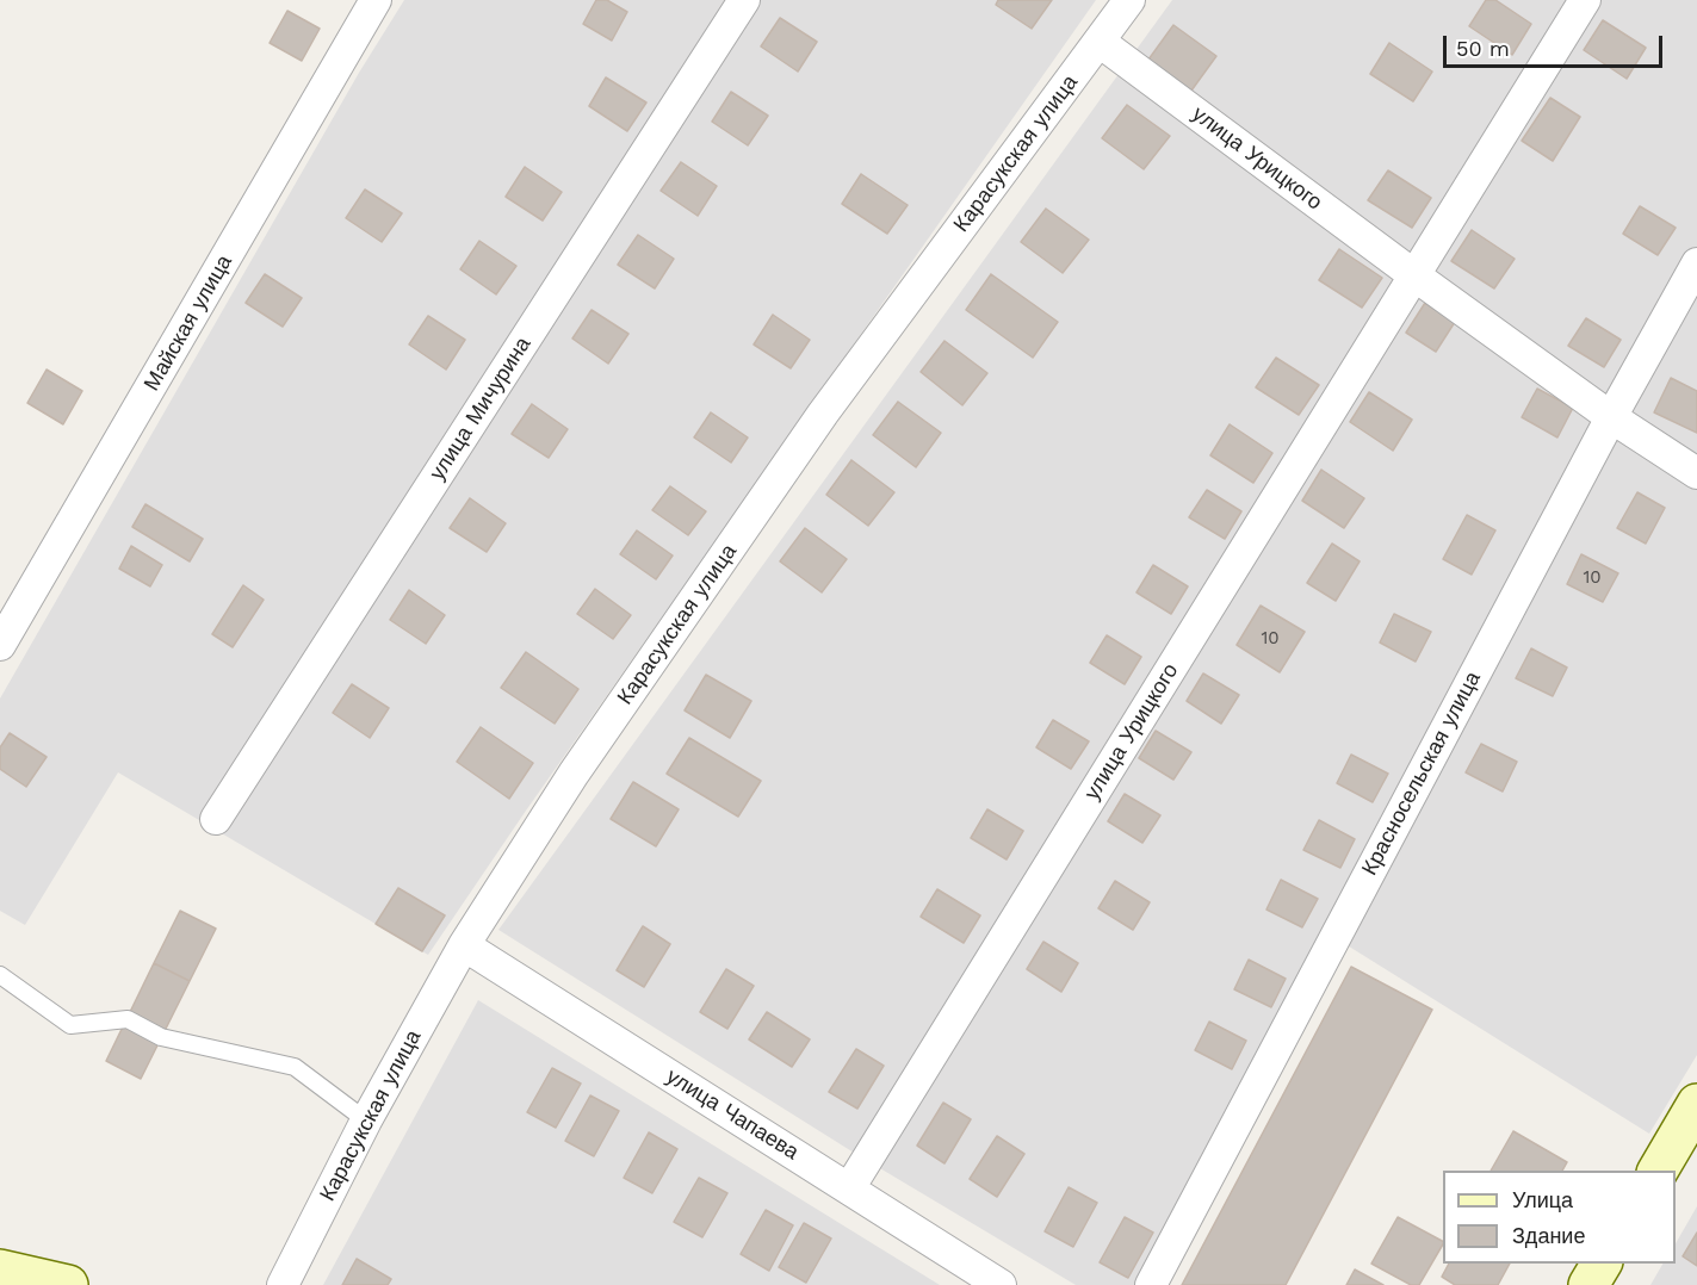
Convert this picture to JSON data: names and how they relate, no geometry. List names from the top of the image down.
{
  "streets": {
    "street": [
      "Карасукская улица",
      "улица Урицкого",
      "Майская улица",
      "улица Мичурина",
      "Красносельская улица",
      "улица Чапаева"
    ]
  },
  "crossings": [
    ["Карасукская улица", "улица Урицкого"],
    ["Карасукская улица", "улица Чапаева"],
    ["улица Урицкого", "Красносельская улица"],
    ["улица Урицкого", "улица Чапаева"]
  ],
  "house_numbers": ["10", "10"],
  "legend": ["Улица", "Здание"],
  "scale_bar": "50 m"
}
